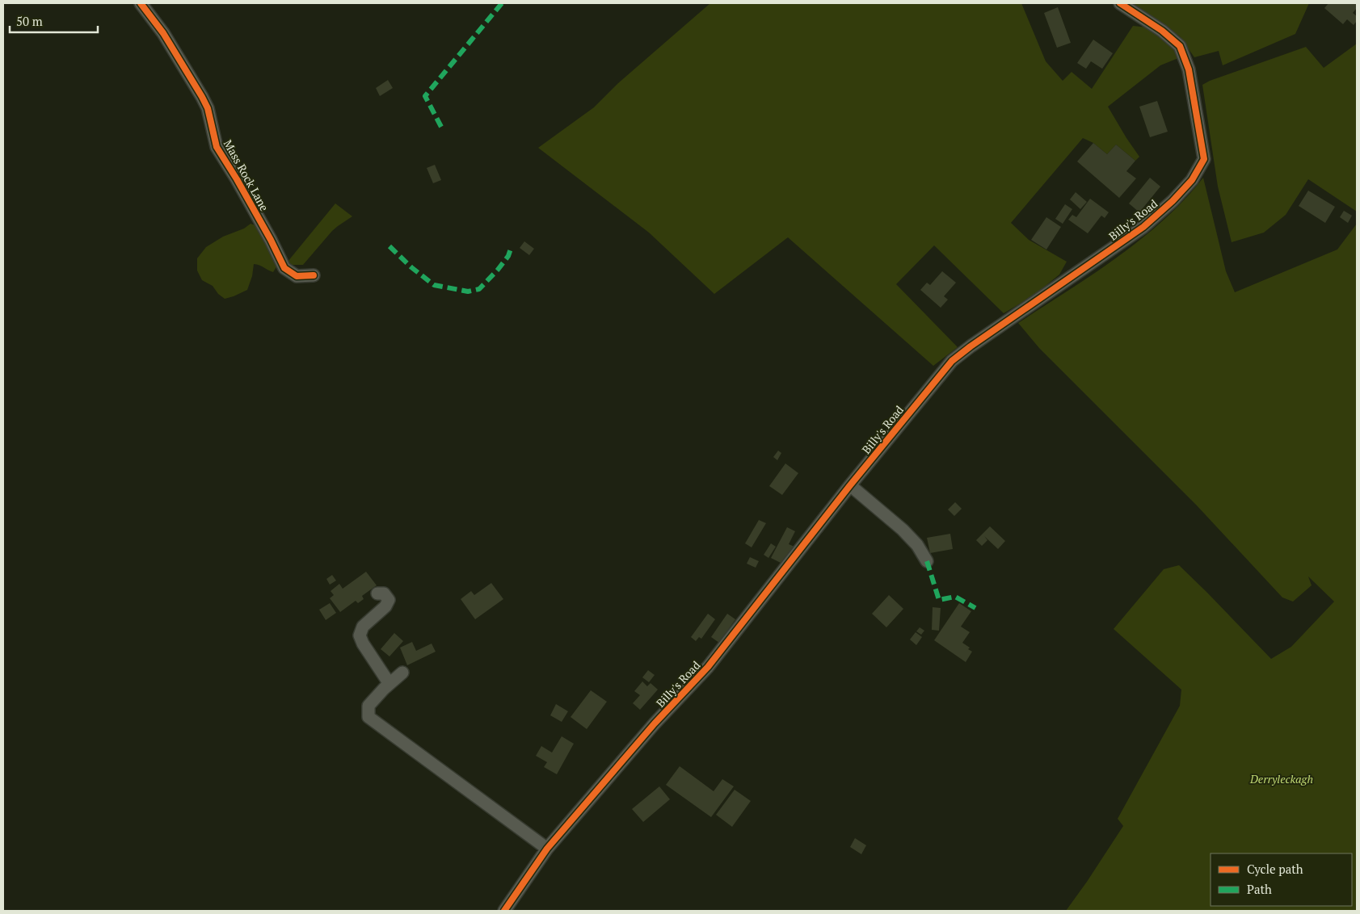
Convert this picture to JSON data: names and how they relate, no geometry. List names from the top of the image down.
{
  "streets": {
    "street": ["Mass Rock Lane", "Billy's Road"]
  },
  "parks": ["Derryleckagh"],
  "legend": ["Cycle path", "Path"],
  "scale_bar": "50 m"
}
